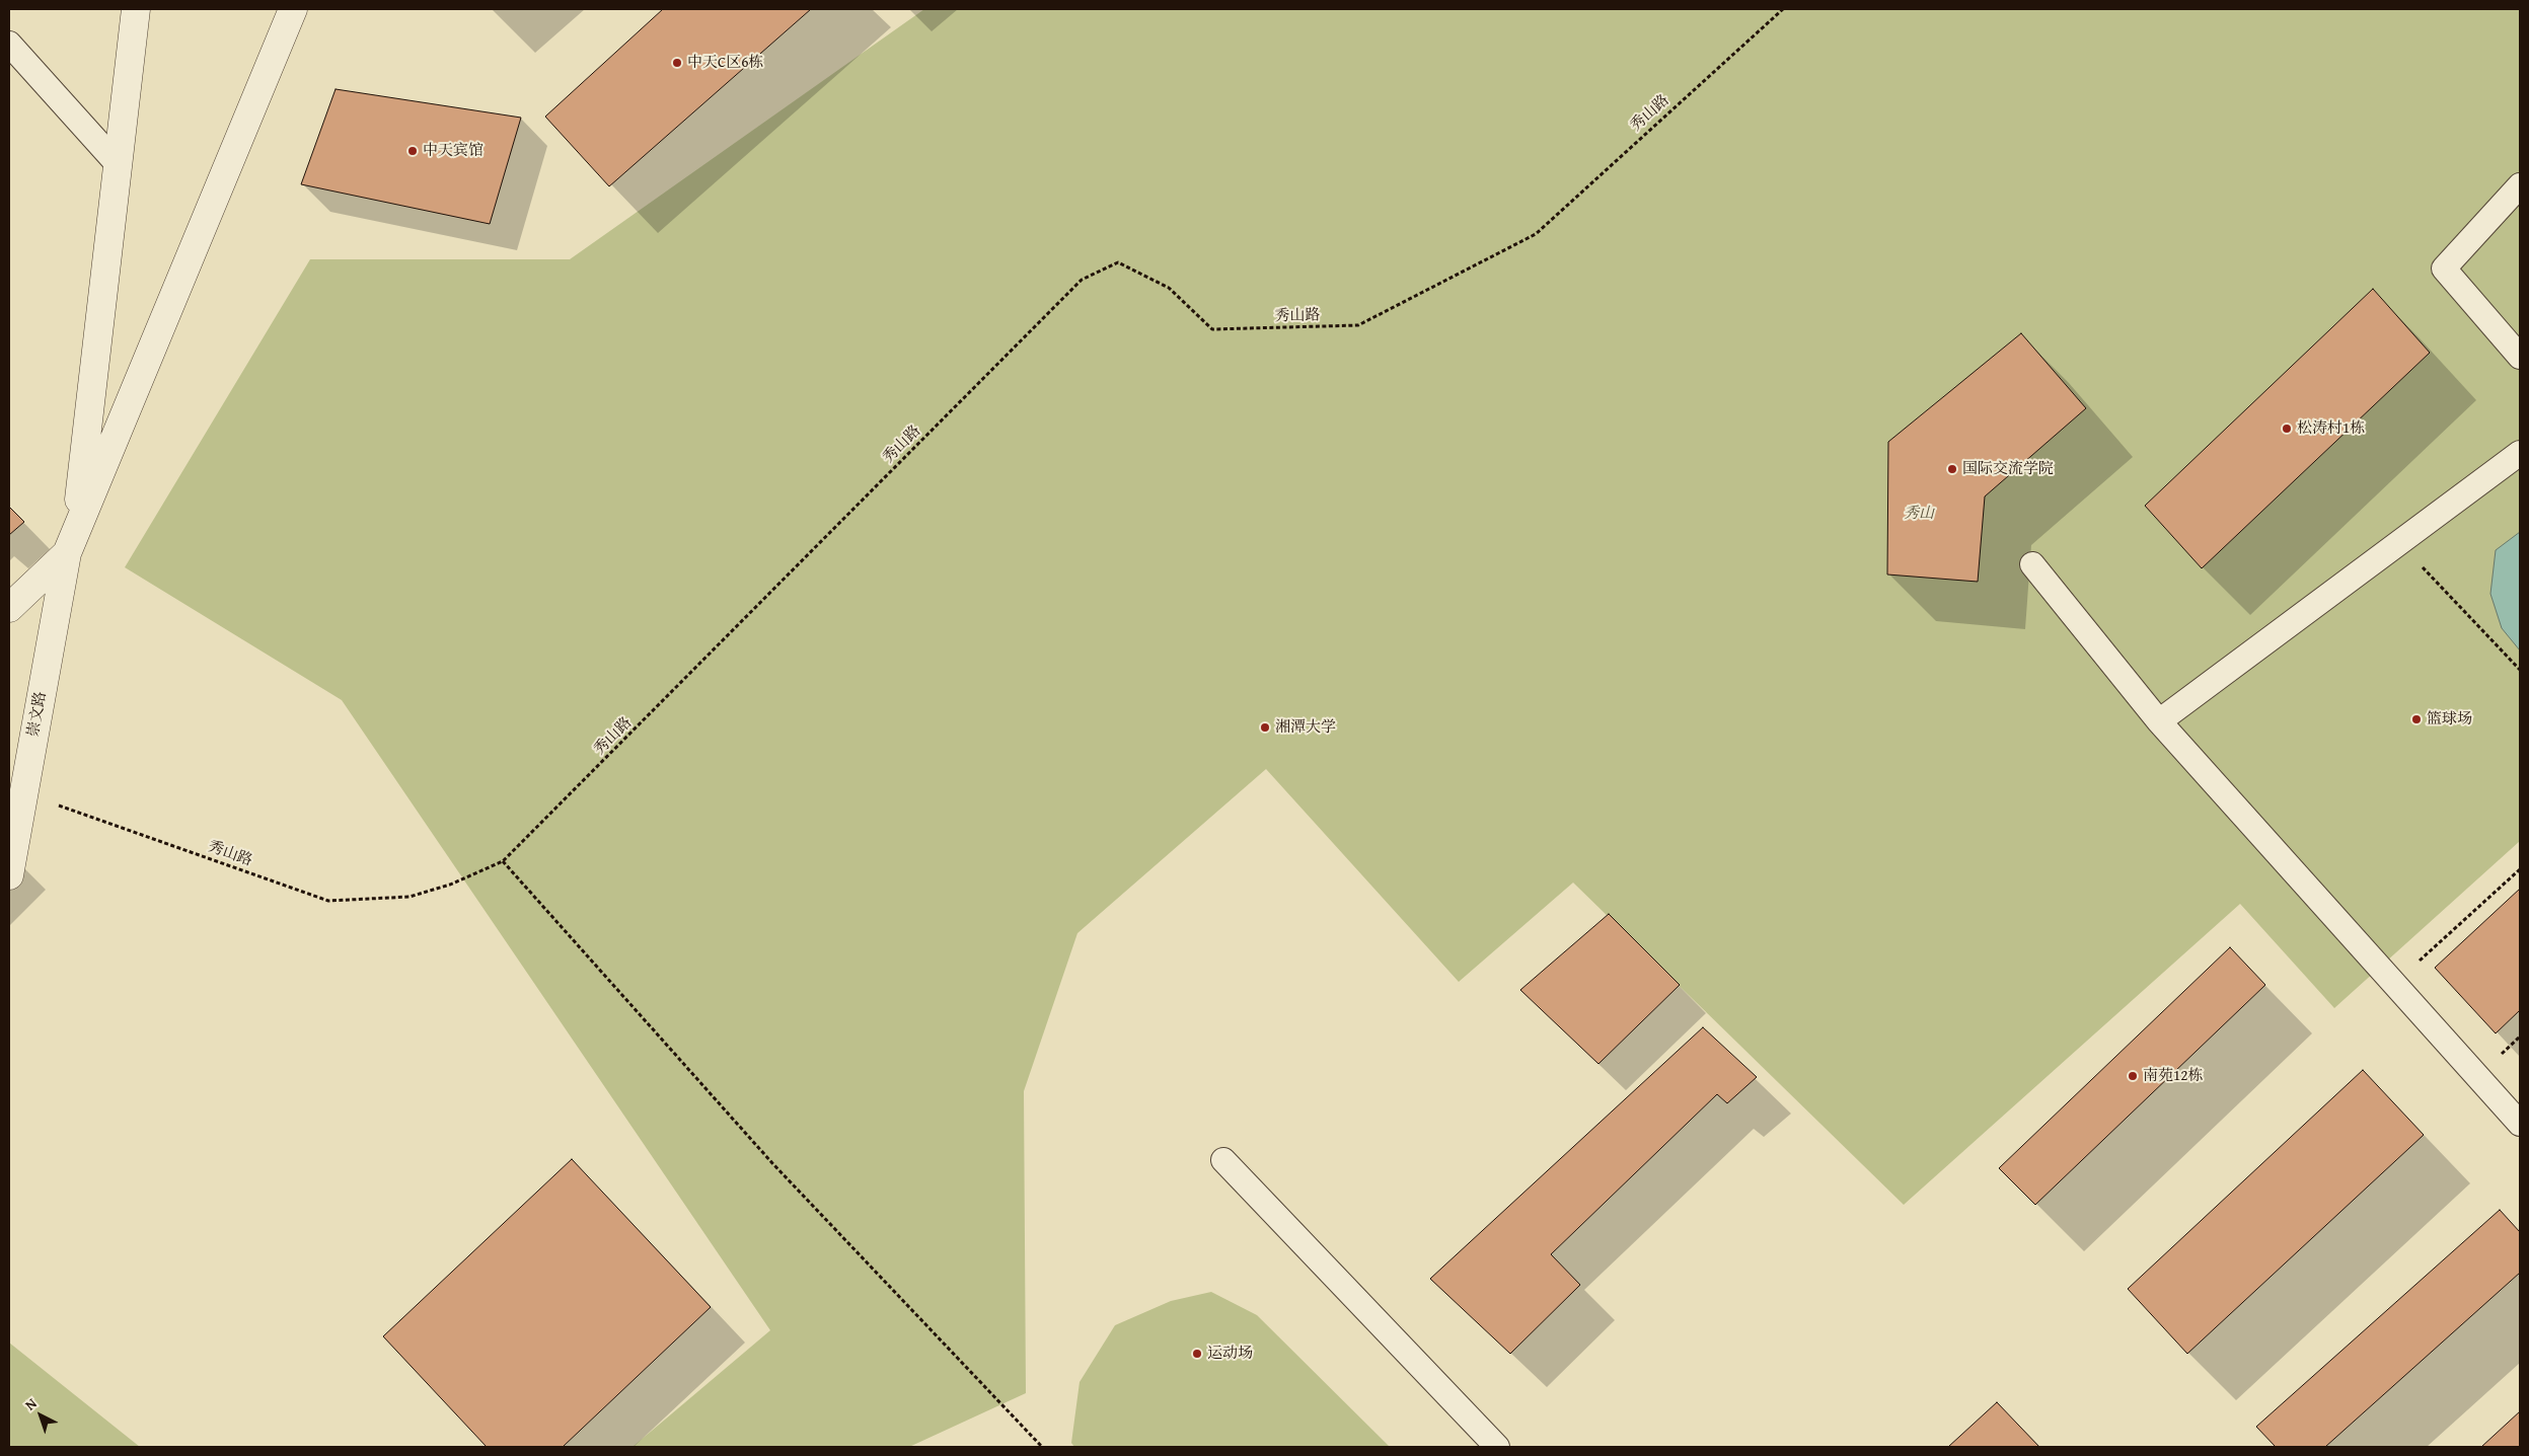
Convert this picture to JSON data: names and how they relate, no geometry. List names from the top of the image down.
{
  "streets": {
    "street": ["崇文路"],
    "path": ["秀山路"]
  },
  "crossings": [
    ["秀山路", "崇文路"]
  ],
  "parks": ["秀山"],
  "places": [
    "中天C区6栋",
    "中天宾馆",
    "松涛村1栋",
    "国际交流学院",
    "篮球场",
    "湘潭大学",
    "南苑12栋",
    "运动场"
  ],
  "north": "top left"
}
